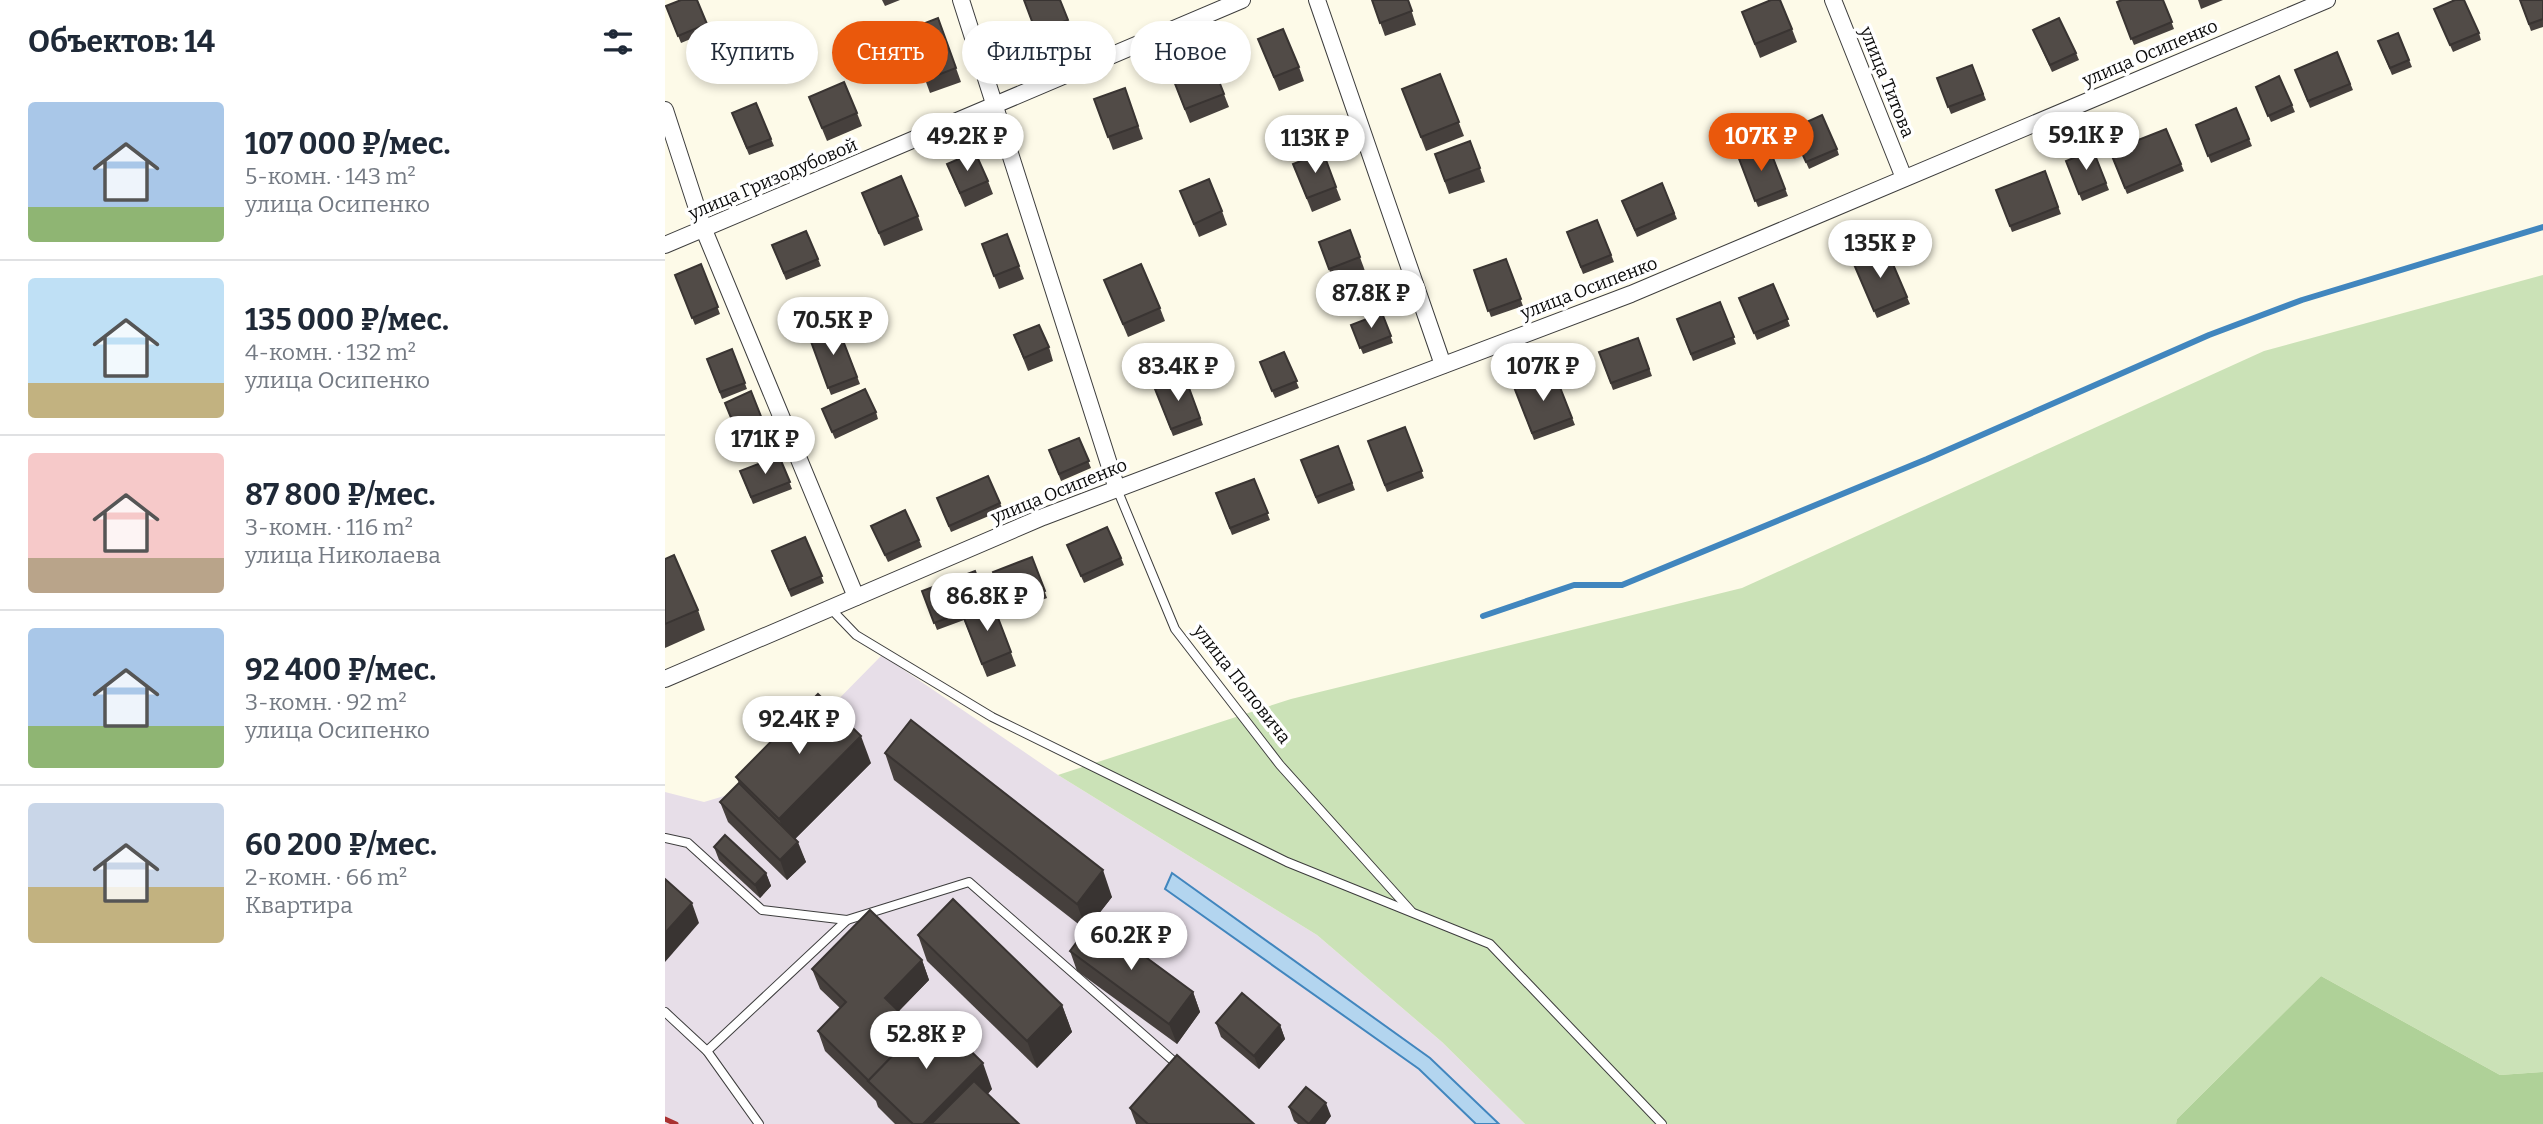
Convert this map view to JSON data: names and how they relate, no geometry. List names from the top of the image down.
{
  "streets": {
    "street": [
      "улица Осипенко",
      "улица Титова",
      "улица Гризодубовой",
      "улица Поповича"
    ]
  },
  "crossings": [
    ["улица Осипенко", "улица Титова"],
    ["улица Осипенко", "улица Поповича"],
    ["улица Гризодубовой", "улица Поповича"]
  ],
  "page": {
    "heading": "Объектов: 14",
    "chip": [
      "Купить",
      "Снять",
      "Фильтры",
      "Новое"
    ],
    "list": [
      {
        "name": "107 000 ₽/мес.",
        "note": "5-комн. · 143 m² · улица Осипенко"
      },
      {
        "name": "135 000 ₽/мес.",
        "note": "4-комн. · 132 m² · улица Осипенко"
      },
      {
        "name": "87 800 ₽/мес.",
        "note": "3-комн. · 116 m² · улица Николаева"
      },
      {
        "name": "92 400 ₽/мес.",
        "note": "3-комн. · 92 m² · улица Осипенко"
      },
      {
        "name": "60 200 ₽/мес.",
        "note": "2-комн. · 66 m² · Квартира"
      }
    ],
    "price": [
      "59.1K ₽",
      "49.2K ₽",
      "107K ₽",
      "113K ₽",
      "135K ₽",
      "87.8K ₽",
      "70.5K ₽",
      "83.4K ₽",
      "107K ₽",
      "171K ₽",
      "86.8K ₽",
      "92.4K ₽",
      "60.2K ₽",
      "52.8K ₽"
    ]
  }
}
